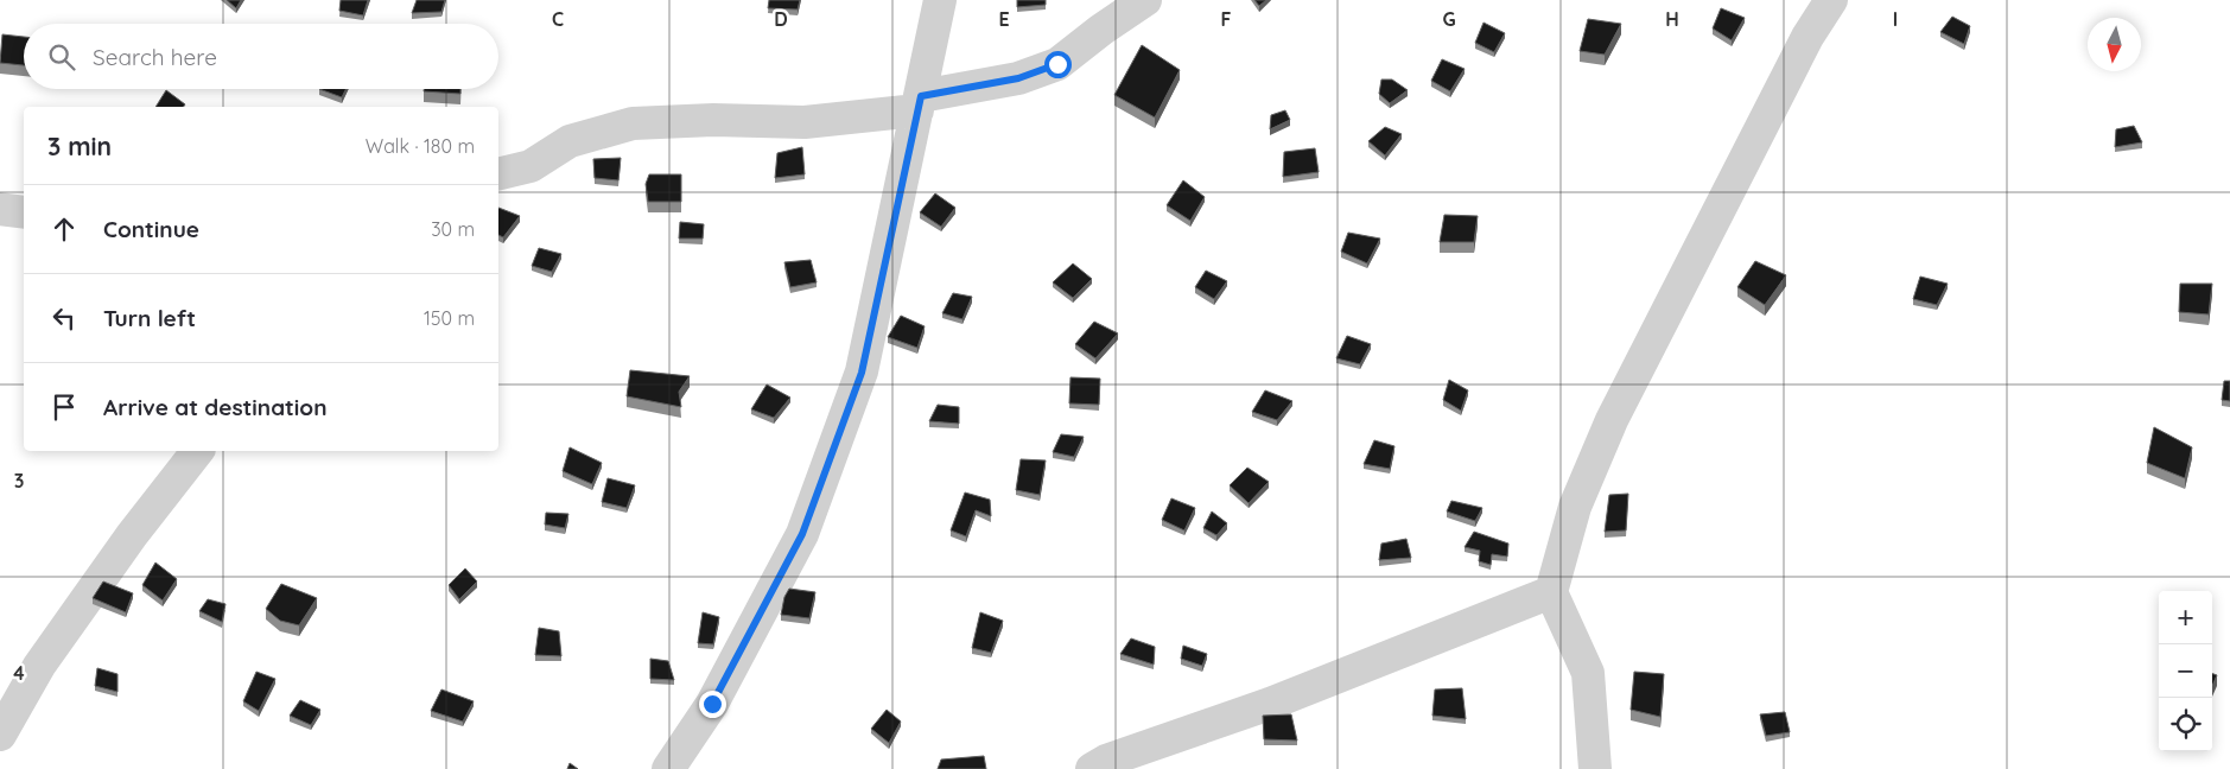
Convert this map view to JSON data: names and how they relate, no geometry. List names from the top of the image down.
{
  "north": "bottom",
  "page": {
    "search": "Search here",
    "heading": ["3 min", "Walk · 180 m"],
    "list": [
      ["Continue", "30 m"],
      ["Turn left", "150 m"],
      "Arrive at destination"
    ],
    "map_buttons": ["+", "−"]
  },
  "grid": {
    "columns": [
      "C",
      "D",
      "E",
      "F",
      "G",
      "H",
      "I"
    ],
    "rows": ["3", "4"]
  }
}
